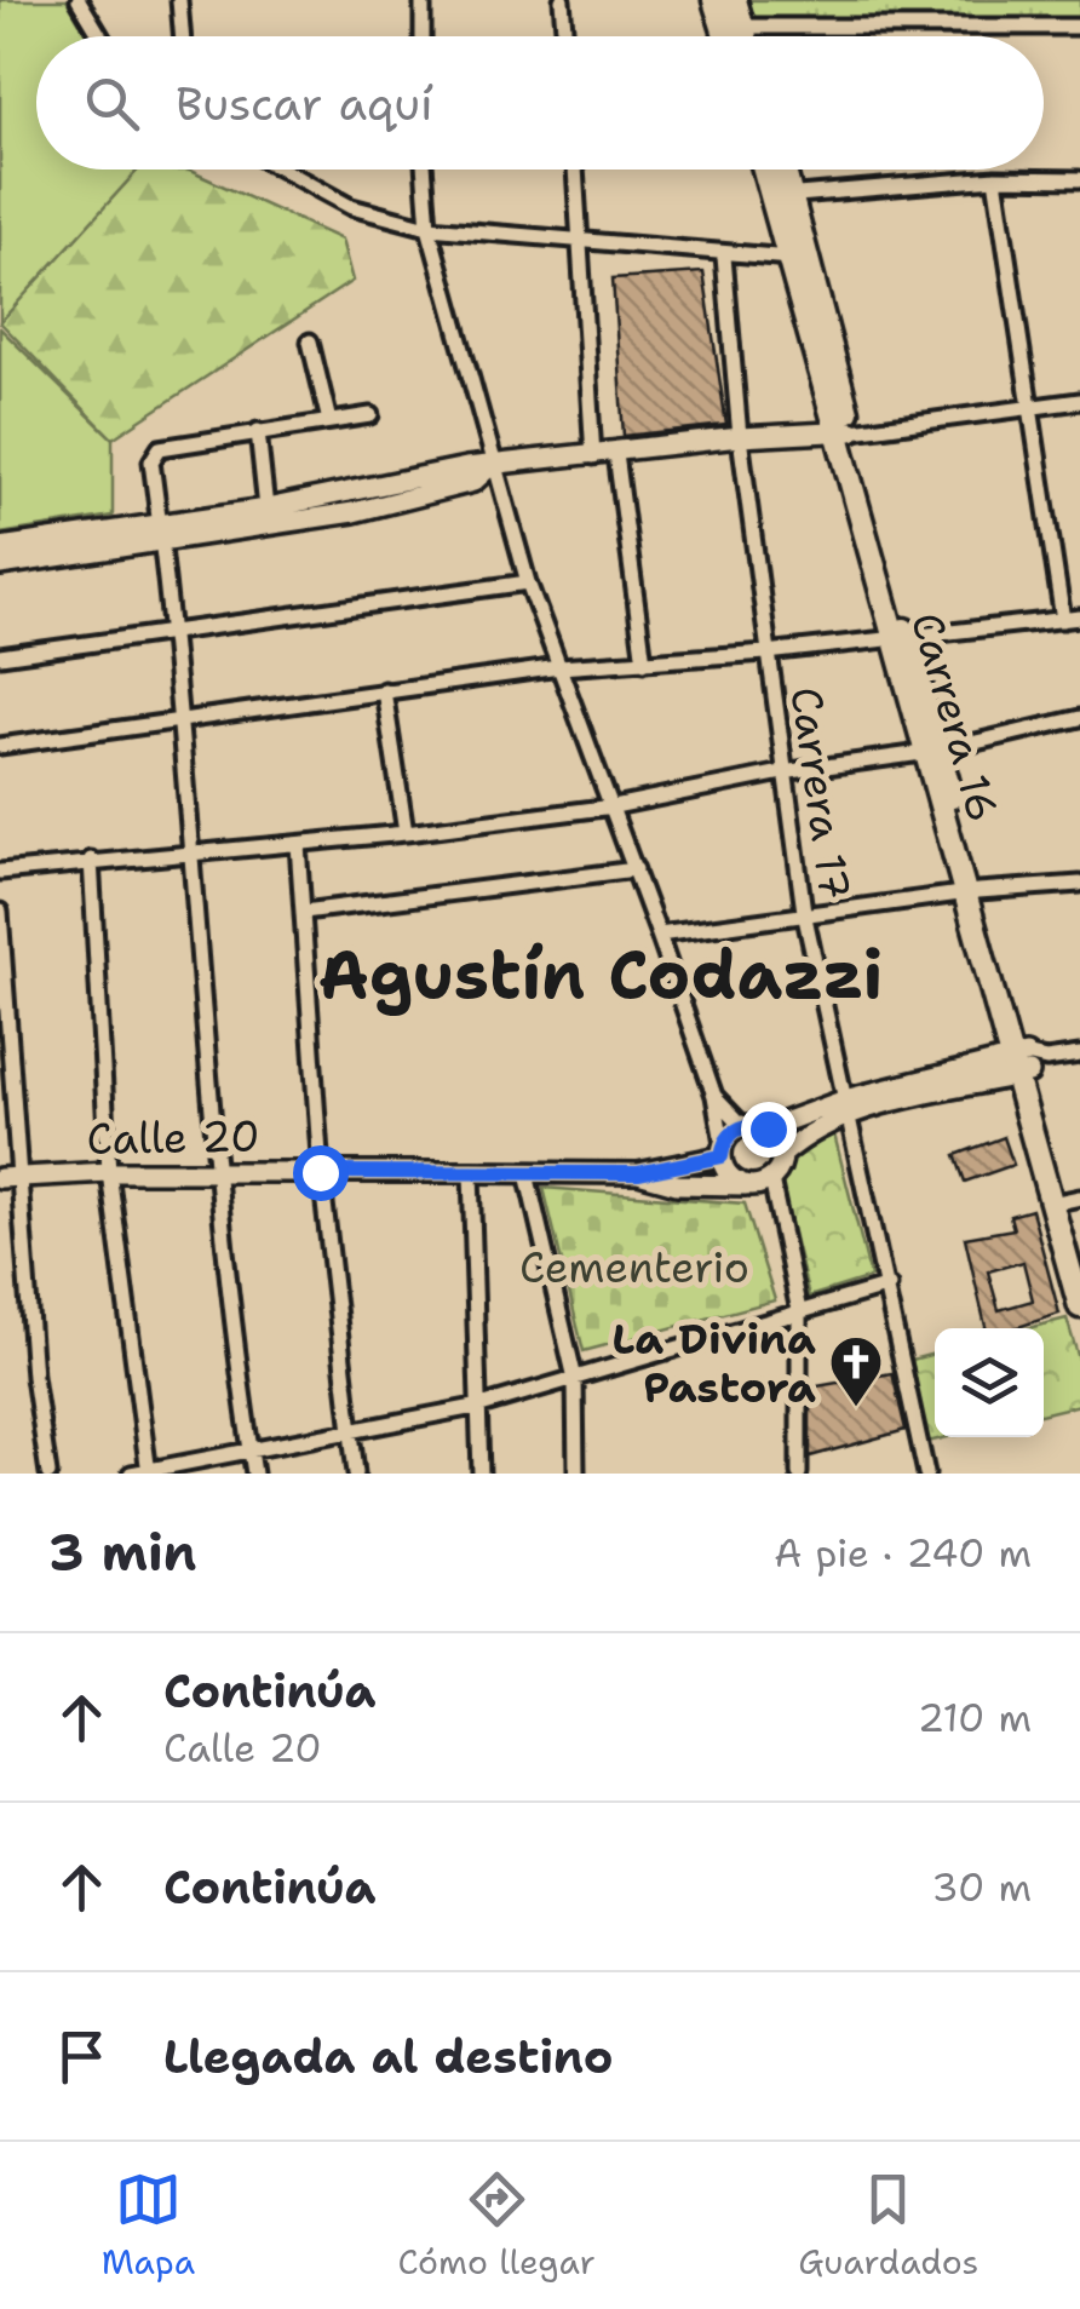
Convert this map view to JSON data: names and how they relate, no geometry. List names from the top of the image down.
{
  "streets": {
    "main road": ["Carrera 16"],
    "street": ["Carrera 17", "Calle 20"]
  },
  "districts": ["Agustín Codazzi"],
  "parks": ["Cementerio"],
  "places": {
    "church": ["La Divina Pastora"]
  },
  "page": {
    "search": "Buscar aquí",
    "heading": ["3 min", "A pie · 240 m"],
    "list": [
      ["Continúa", "Calle 20", "210 m"],
      ["Continúa", "30 m"],
      "Llegada al destino"
    ],
    "nav": ["Mapa", "Cómo llegar", "Guardados"]
  }
}
